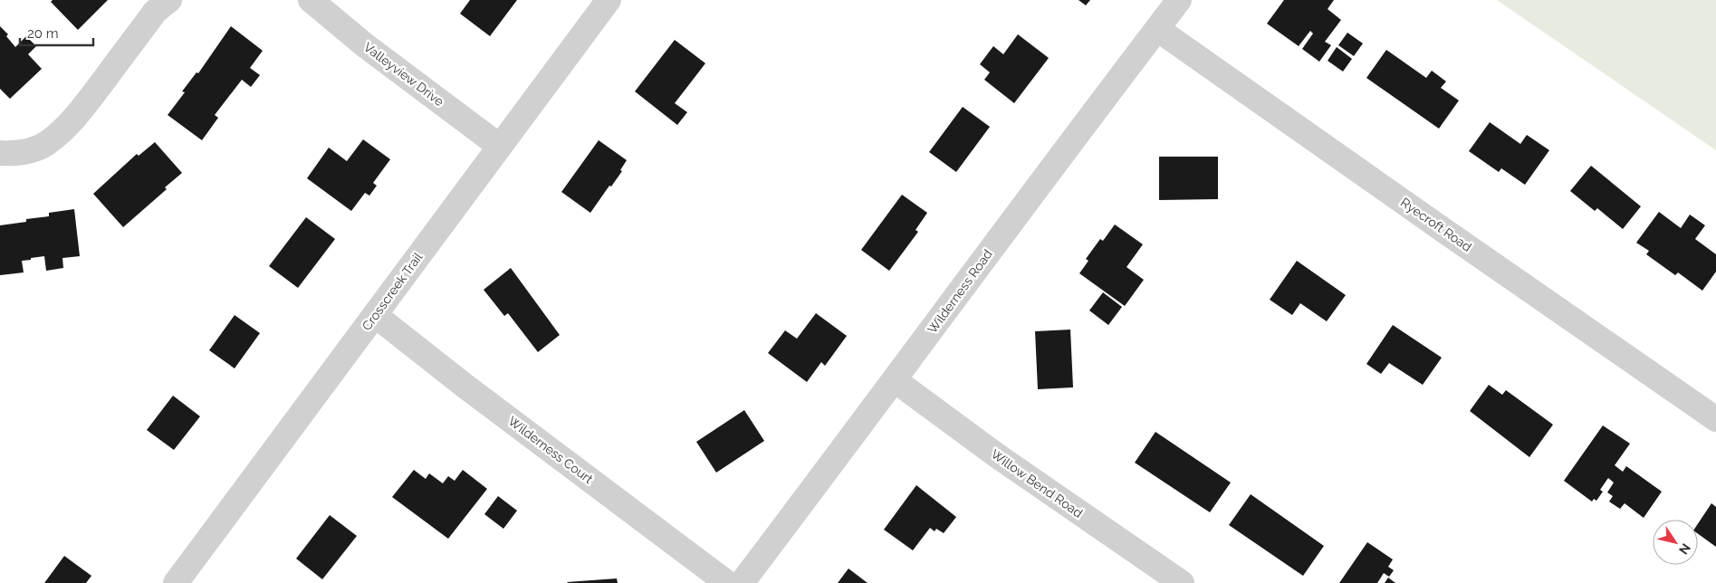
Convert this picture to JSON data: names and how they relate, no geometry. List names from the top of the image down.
{
  "streets": {
    "street": [
      "Valleyview Drive",
      "Ryecroft Road",
      "Crosscreek Trail",
      "Wilderness Road",
      "Wilderness Court",
      "Willow Bend Road"
    ]
  },
  "crossings": [
    ["Valleyview Drive", "Crosscreek Trail"],
    ["Ryecroft Road", "Wilderness Road"],
    ["Crosscreek Trail", "Wilderness Court"],
    ["Wilderness Road", "Willow Bend Road"]
  ],
  "scale_bar": "20 m",
  "north": "bottom right"
}
